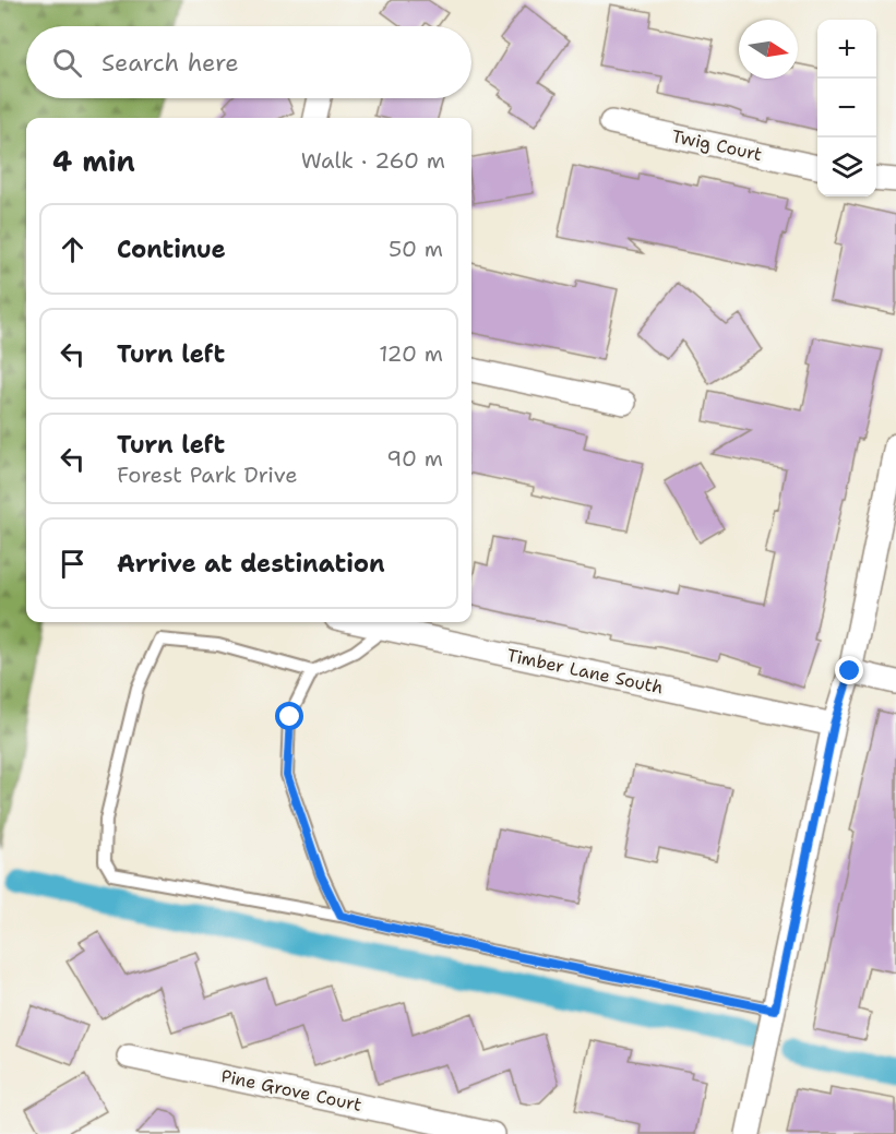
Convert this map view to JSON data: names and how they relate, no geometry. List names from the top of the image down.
{
  "streets": {
    "street": ["Twig Court", "Timber Lane South", "Pine Grove Court"]
  },
  "north": "right",
  "page": {
    "map_buttons": ["+", "−"],
    "search": "Search here",
    "heading": ["4 min", "Walk · 260 m"],
    "list": [
      ["Continue", "50 m"],
      ["Turn left", "120 m"],
      ["Turn left", "Forest Park Drive", "90 m"],
      "Arrive at destination"
    ]
  }
}
